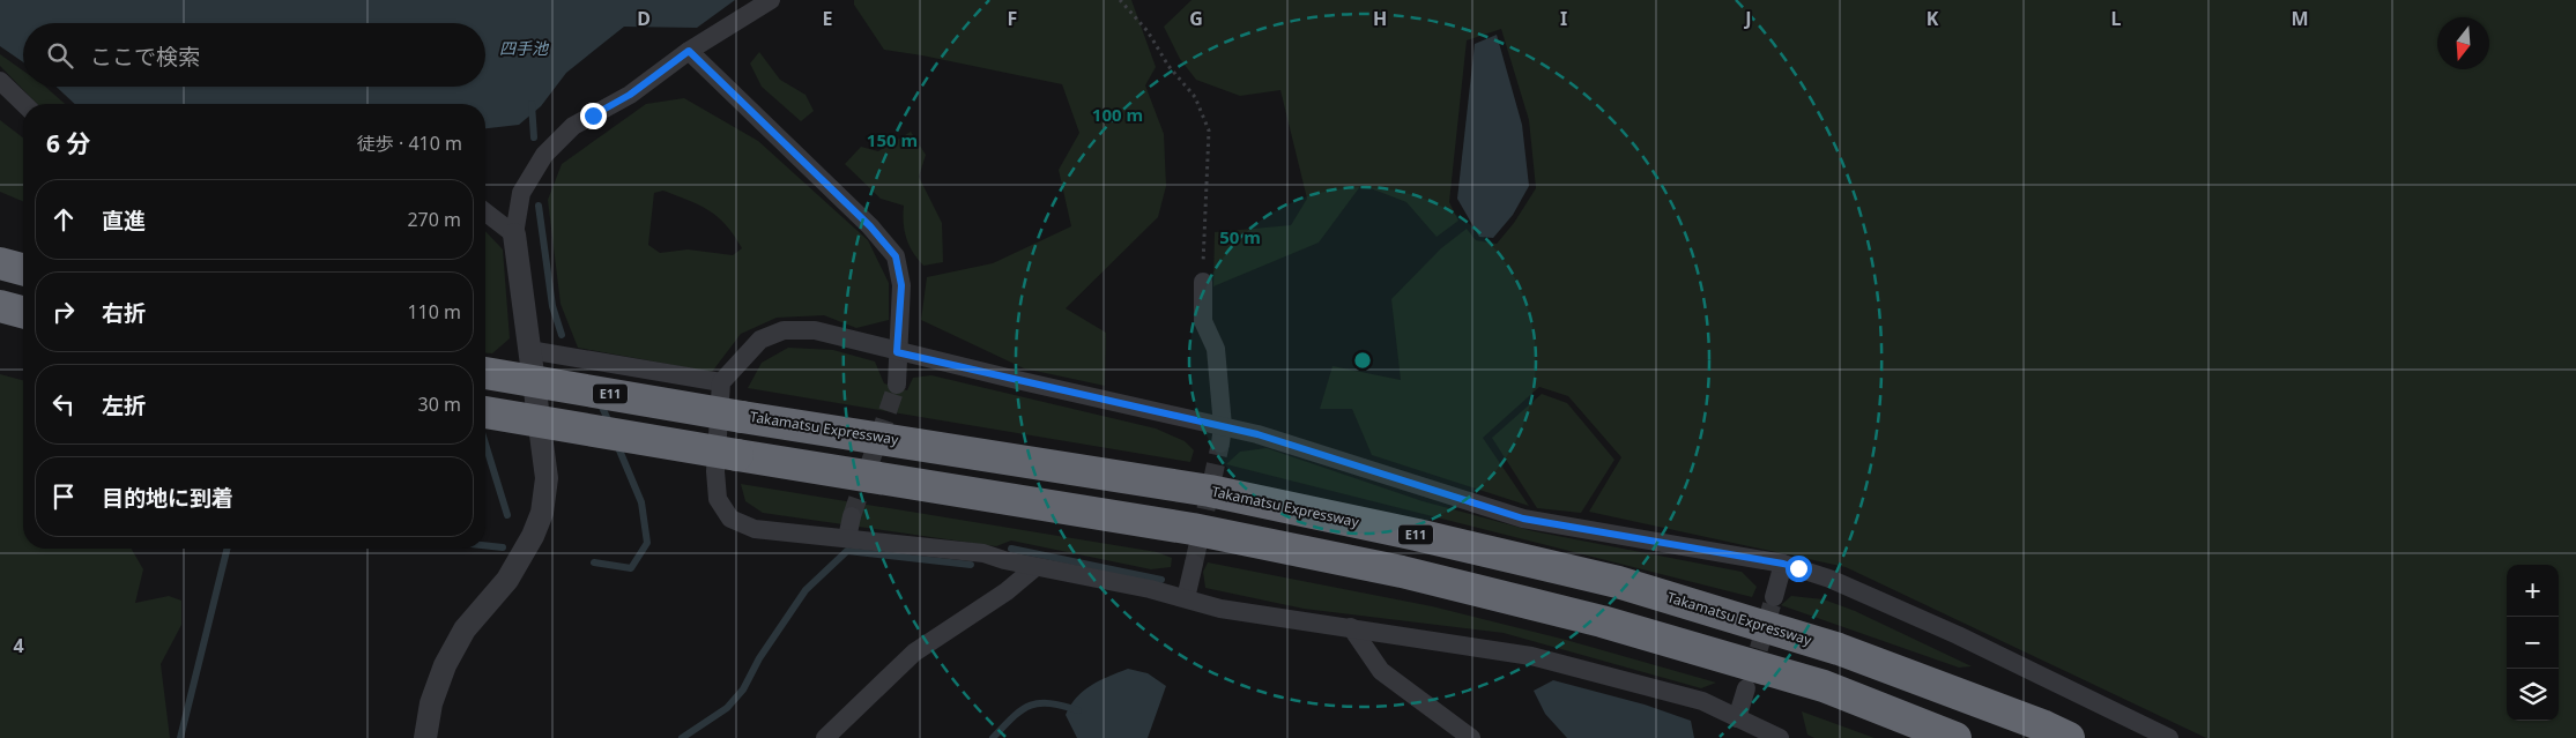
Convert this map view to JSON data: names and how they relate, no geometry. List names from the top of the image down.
{
  "streets": {
    "highway": ["E11", "Takamatsu Expressway"]
  },
  "water": ["四手池"],
  "north": "bottom",
  "page": {
    "search": "ここで検索",
    "heading": ["6 分", "徒歩 · 410 m"],
    "list": [
      ["直進", "270 m"],
      ["右折", "110 m"],
      ["左折", "30 m"],
      "目的地に到着"
    ],
    "map_buttons": ["+", "−"]
  },
  "grid": {
    "columns": [
      "D",
      "E",
      "F",
      "G",
      "H",
      "I",
      "J",
      "K",
      "L",
      "M"
    ],
    "rows": ["4"]
  },
  "rings": ["100 m", "150 m", "50 m"]
}
